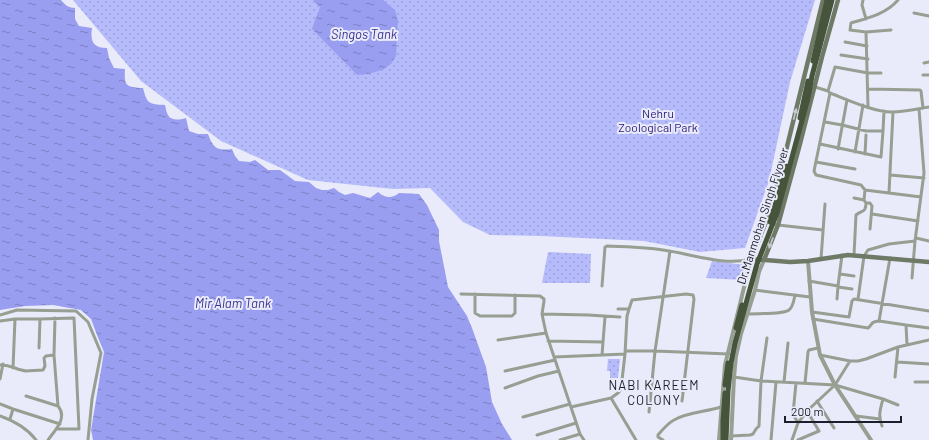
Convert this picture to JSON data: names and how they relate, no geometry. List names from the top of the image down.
{
  "streets": {
    "highway": ["Dr.Manmohan Singh Flyover"]
  },
  "districts": ["NABI KAREEM COLONY"],
  "water": ["Singos Tank", "Mir Alam Tank"],
  "parks": ["Nehru Zoological Park"],
  "scale_bar": "200 m"
}
